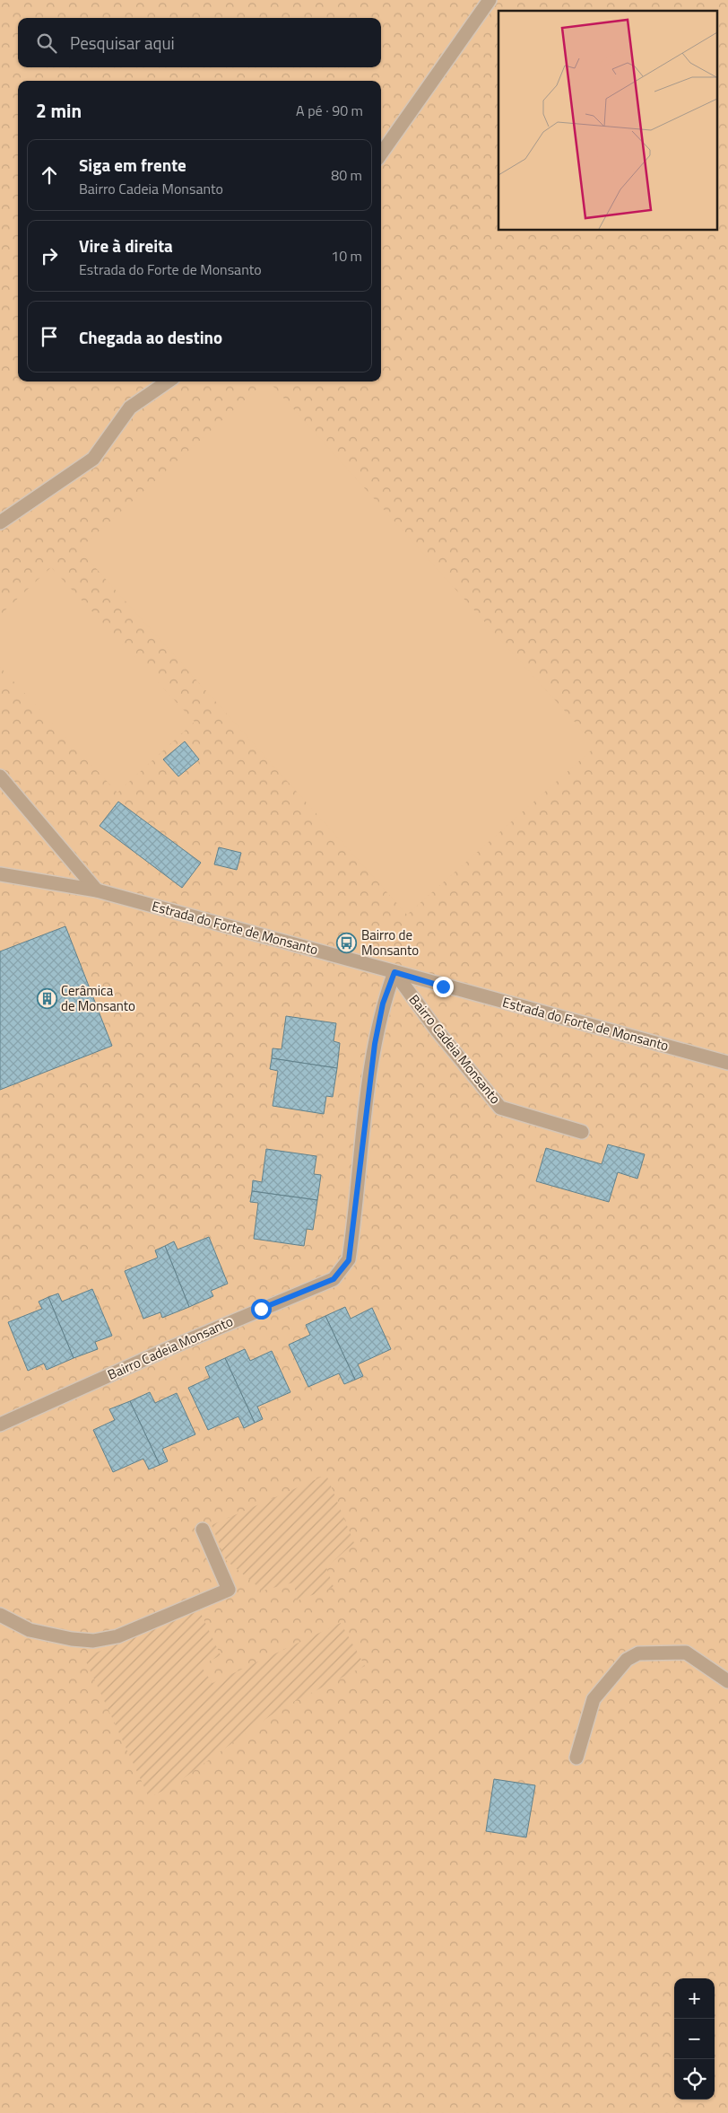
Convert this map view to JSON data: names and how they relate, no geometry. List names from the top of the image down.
{
  "streets": {
    "street": ["Estrada do Forte de Monsanto", "Bairro Cadeia Monsanto"]
  },
  "crossings": [
    ["Estrada do Forte de Monsanto", "Bairro Cadeia Monsanto"]
  ],
  "places": {
    "bus stop": ["Bairro de Monsanto"],
    "building": ["Cerâmica de Monsanto"]
  },
  "page": {
    "search": "Pesquisar aqui",
    "heading": ["2 min", "A pé · 90 m"],
    "list": [
      ["Siga em frente", "Bairro Cadeia Monsanto", "80 m"],
      ["Vire à direita", "Estrada do Forte de Monsanto", "10 m"],
      "Chegada ao destino"
    ],
    "map_buttons": ["+", "−"]
  }
}
